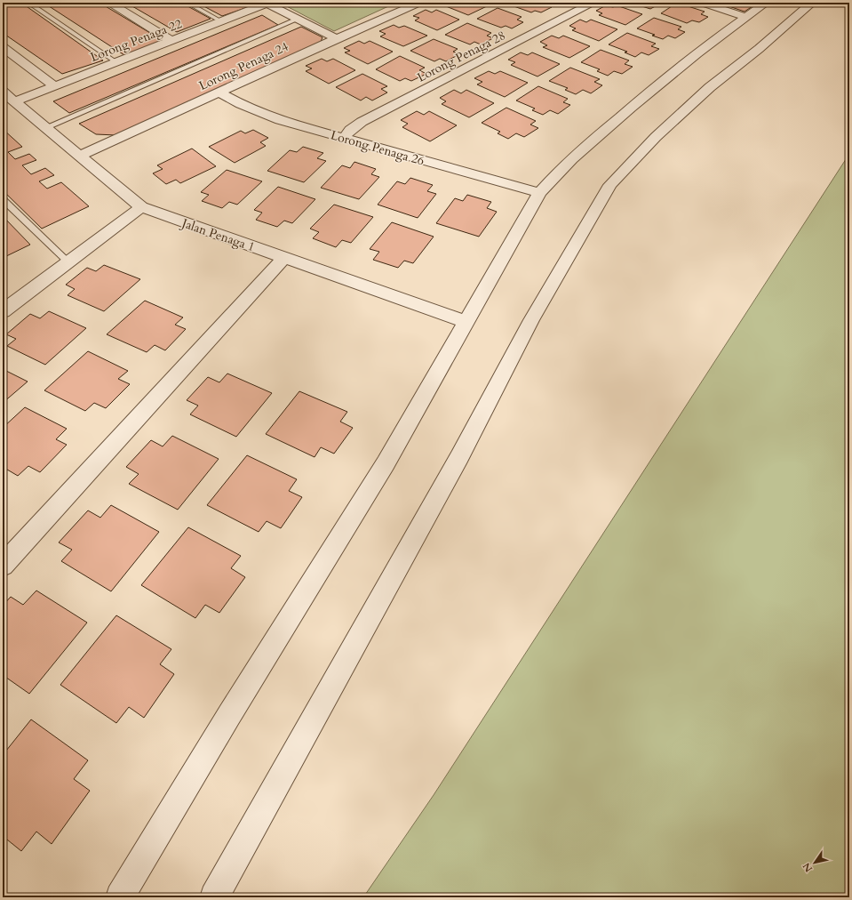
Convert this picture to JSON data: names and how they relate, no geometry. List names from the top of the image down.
{
  "streets": {
    "street": [
      "Lorong Penaga 22",
      "Lorong Penaga 28",
      "Lorong Penaga 24",
      "Lorong Penaga 26",
      "Jalan Penaga 1"
    ]
  },
  "crossings": [
    ["Lorong Penaga 22", "Jalan Penaga 1"],
    ["Lorong Penaga 28", "Lorong Penaga 26"],
    ["Lorong Penaga 24", "Lorong Penaga 26"],
    ["Lorong Penaga 24", "Jalan Penaga 1"]
  ],
  "north": "bottom left"
}
